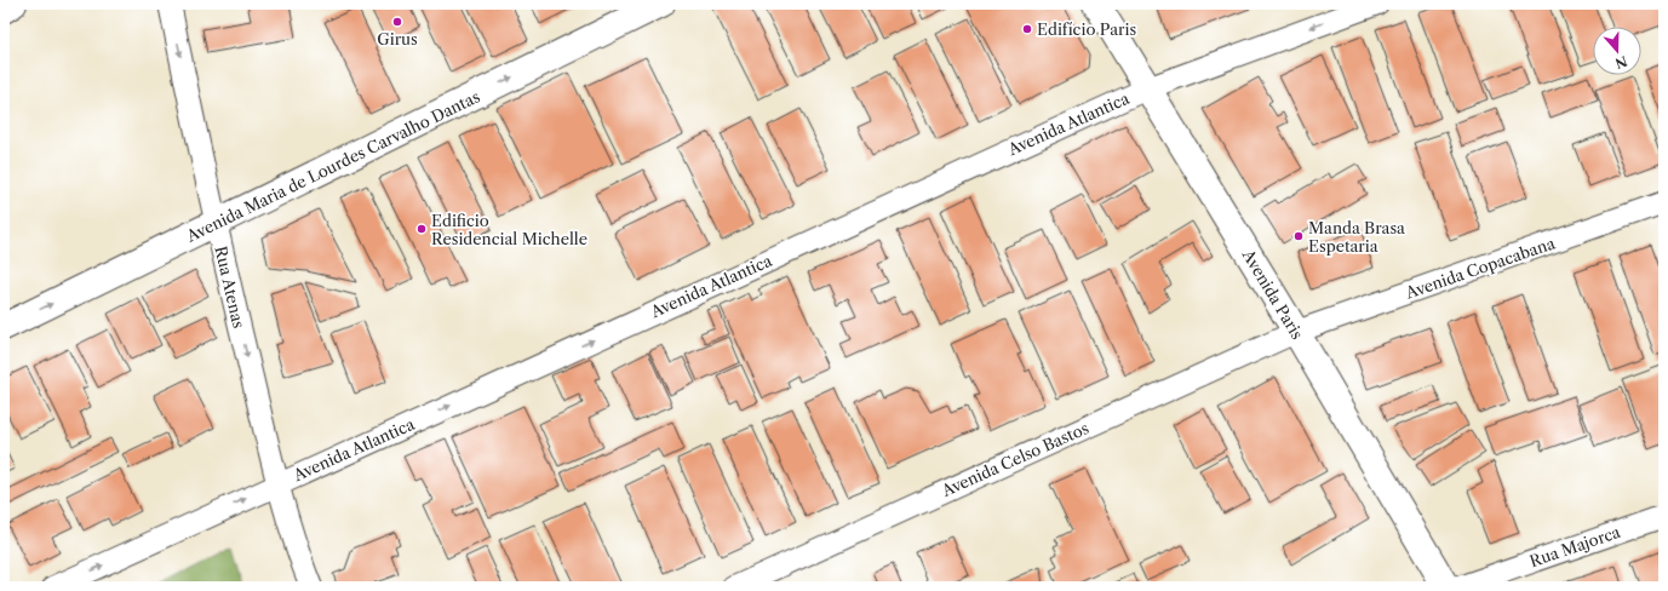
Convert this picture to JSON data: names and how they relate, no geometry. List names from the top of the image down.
{
  "streets": {
    "street": [
      "Avenida Atlantica",
      "Avenida Maria de Lourdes Carvalho Dantas",
      "Avenida Copacabana",
      "Rua Atenas",
      "Avenida Paris",
      "Avenida Celso Bastos",
      "Rua Majorca"
    ]
  },
  "crossings": [
    ["Avenida Atlantica", "Rua Atenas"],
    ["Avenida Atlantica", "Avenida Paris"],
    ["Avenida Maria de Lourdes Carvalho Dantas", "Rua Atenas"],
    ["Avenida Copacabana", "Avenida Paris"],
    ["Avenida Copacabana", "Avenida Celso Bastos"],
    ["Avenida Paris", "Avenida Celso Bastos"]
  ],
  "one_way": ["Avenida Maria de Lourdes Carvalho Dantas", "Rua Atenas"],
  "places": [
    "Girus",
    "Edifício Paris",
    "Edificio Residencial Michelle",
    "Manda Brasa Espetaria"
  ],
  "north": "bottom"
}
